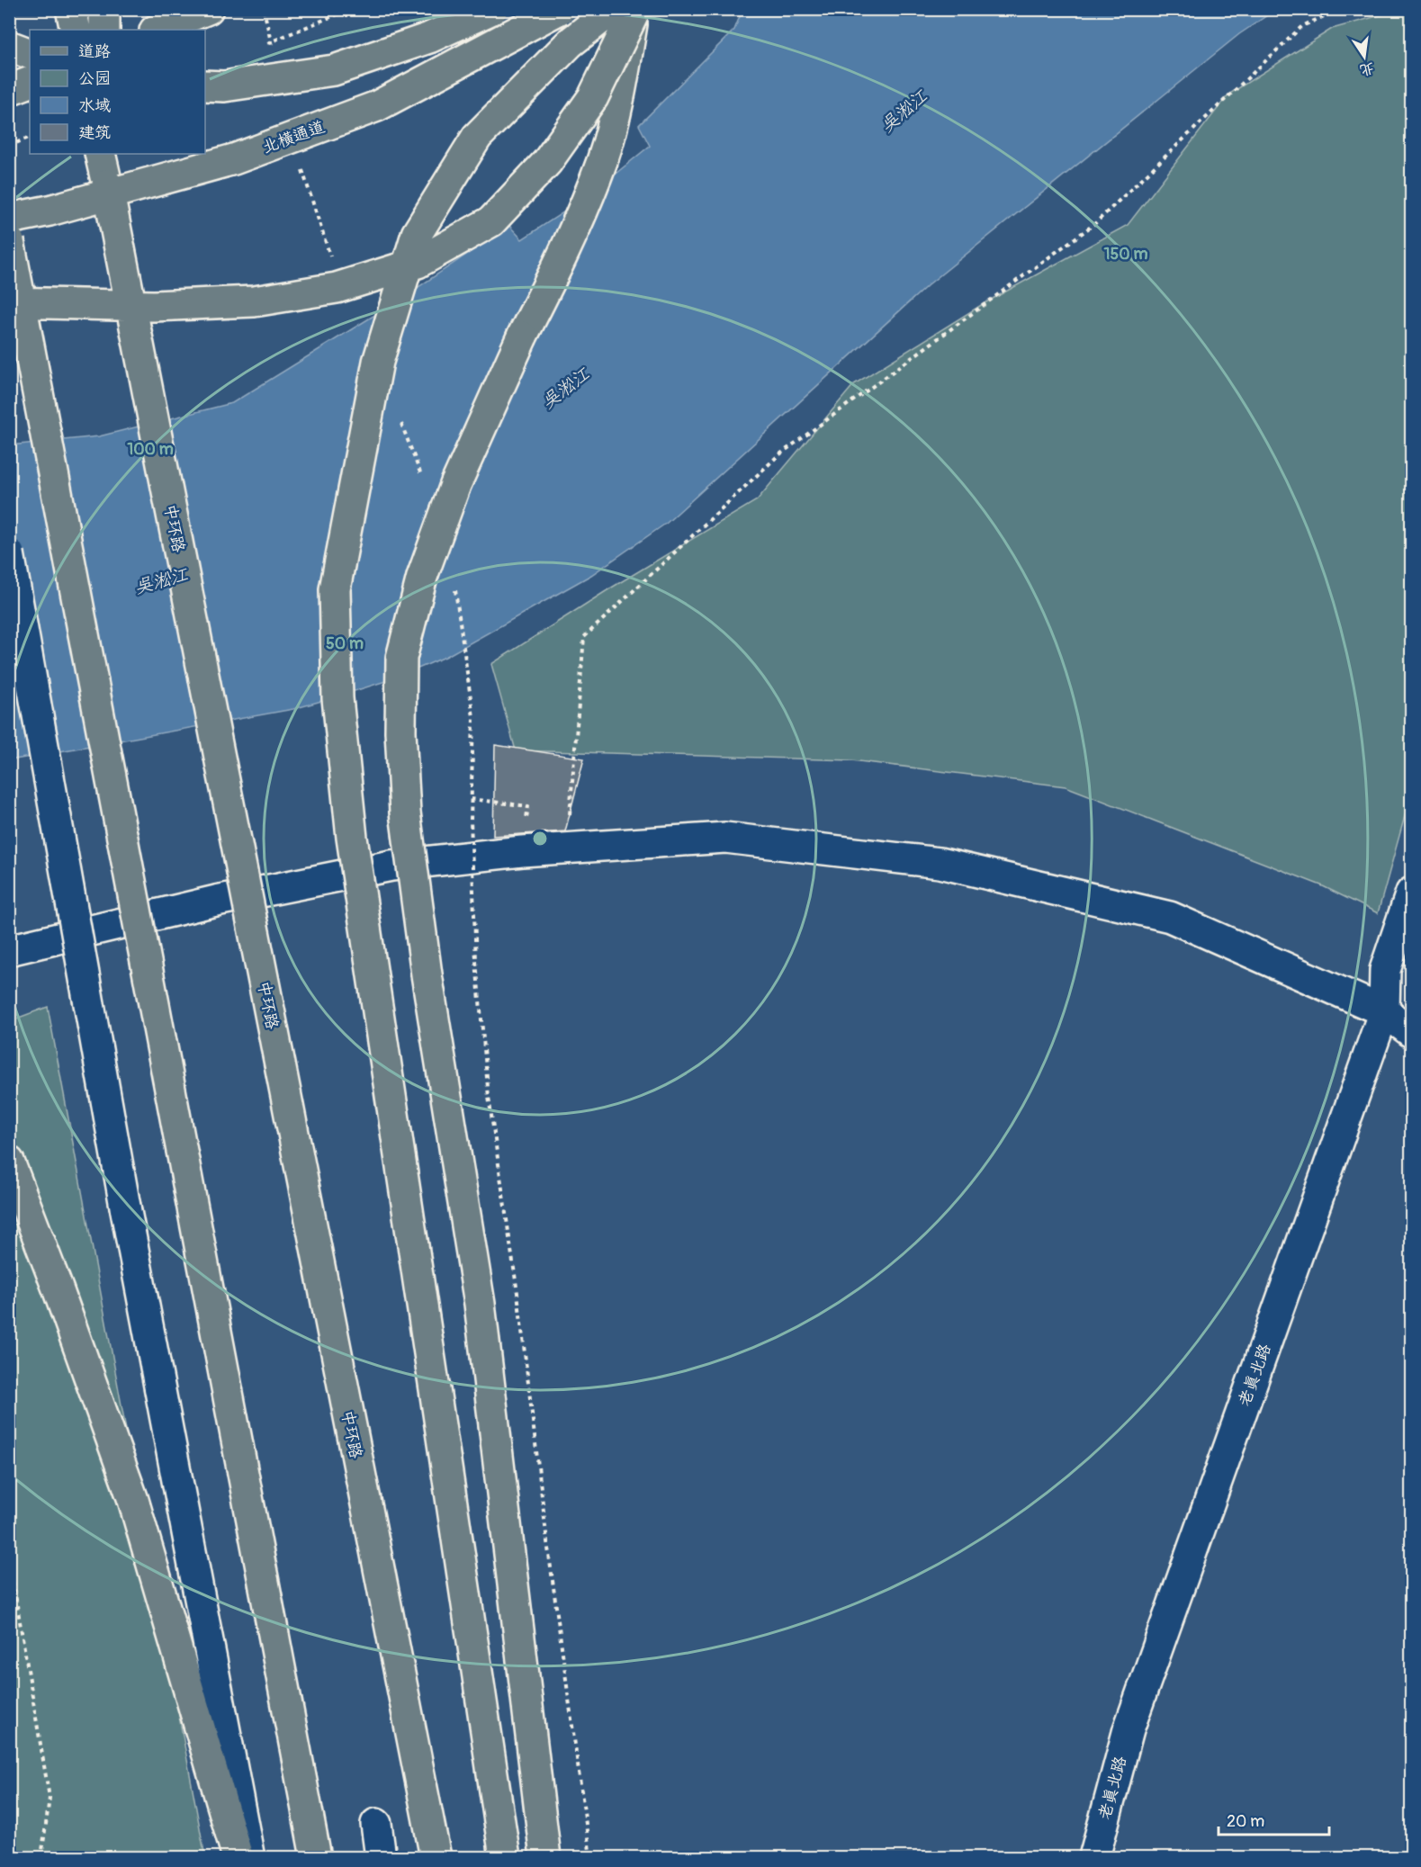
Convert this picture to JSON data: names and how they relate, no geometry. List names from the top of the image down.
{
  "streets": {
    "main road": ["北横通道", "中环路"],
    "street": ["老真北路"]
  },
  "water": ["吴淞江"],
  "legend": [
    "道路",
    "公园",
    "水域",
    "建筑"
  ],
  "scale_bar": "20 m",
  "north": "bottom",
  "rings": ["150 m", "100 m", "50 m"]
}
